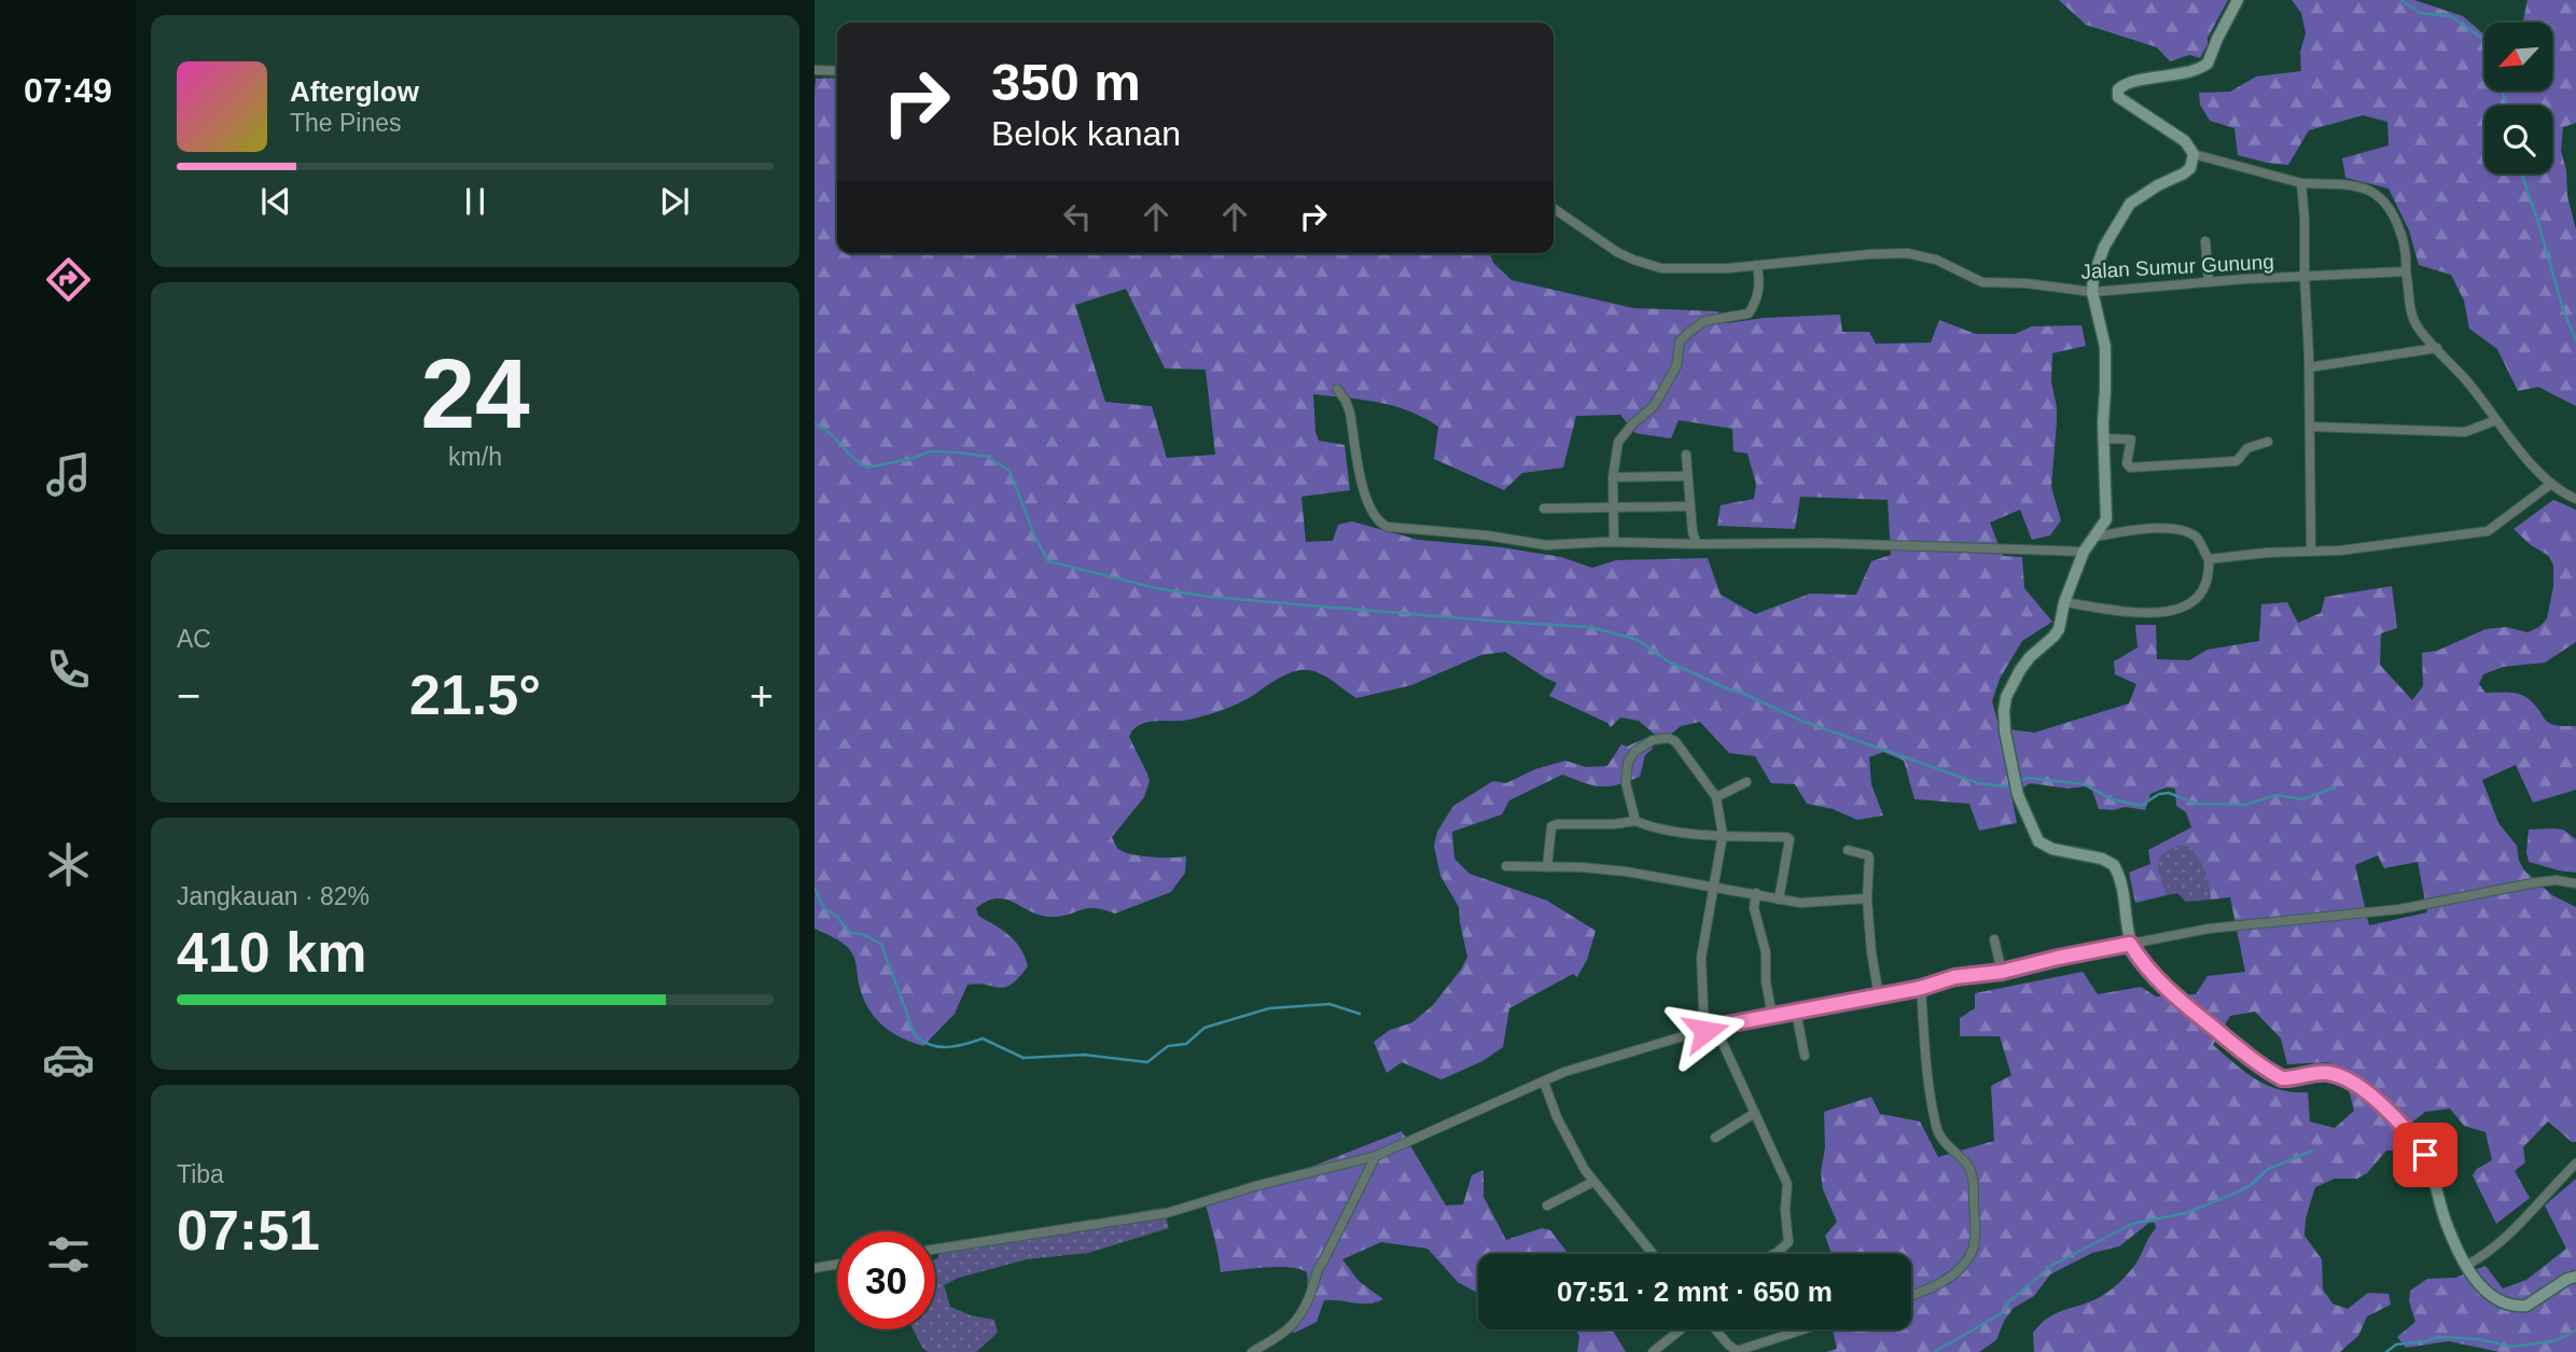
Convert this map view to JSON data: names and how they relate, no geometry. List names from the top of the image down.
{
  "streets": {
    "street": ["Jalan Sumur Gunung"]
  },
  "north": "bottom left",
  "page": {
    "tabs": "07:49",
    "turn": ["350 m", "Belok kanan"],
    "song": ["Afterglow", "The Pines"],
    "tile": [
      ["24", "km/h"],
      "AC",
      ["Jangkauan · 82%", "410 km"],
      ["Tiba", "07:51"]
    ],
    "heat": ["−", "21.5°", "+"],
    "limit": "30",
    "trip": "07:51 · 2 mnt · 650 m"
  }
}
